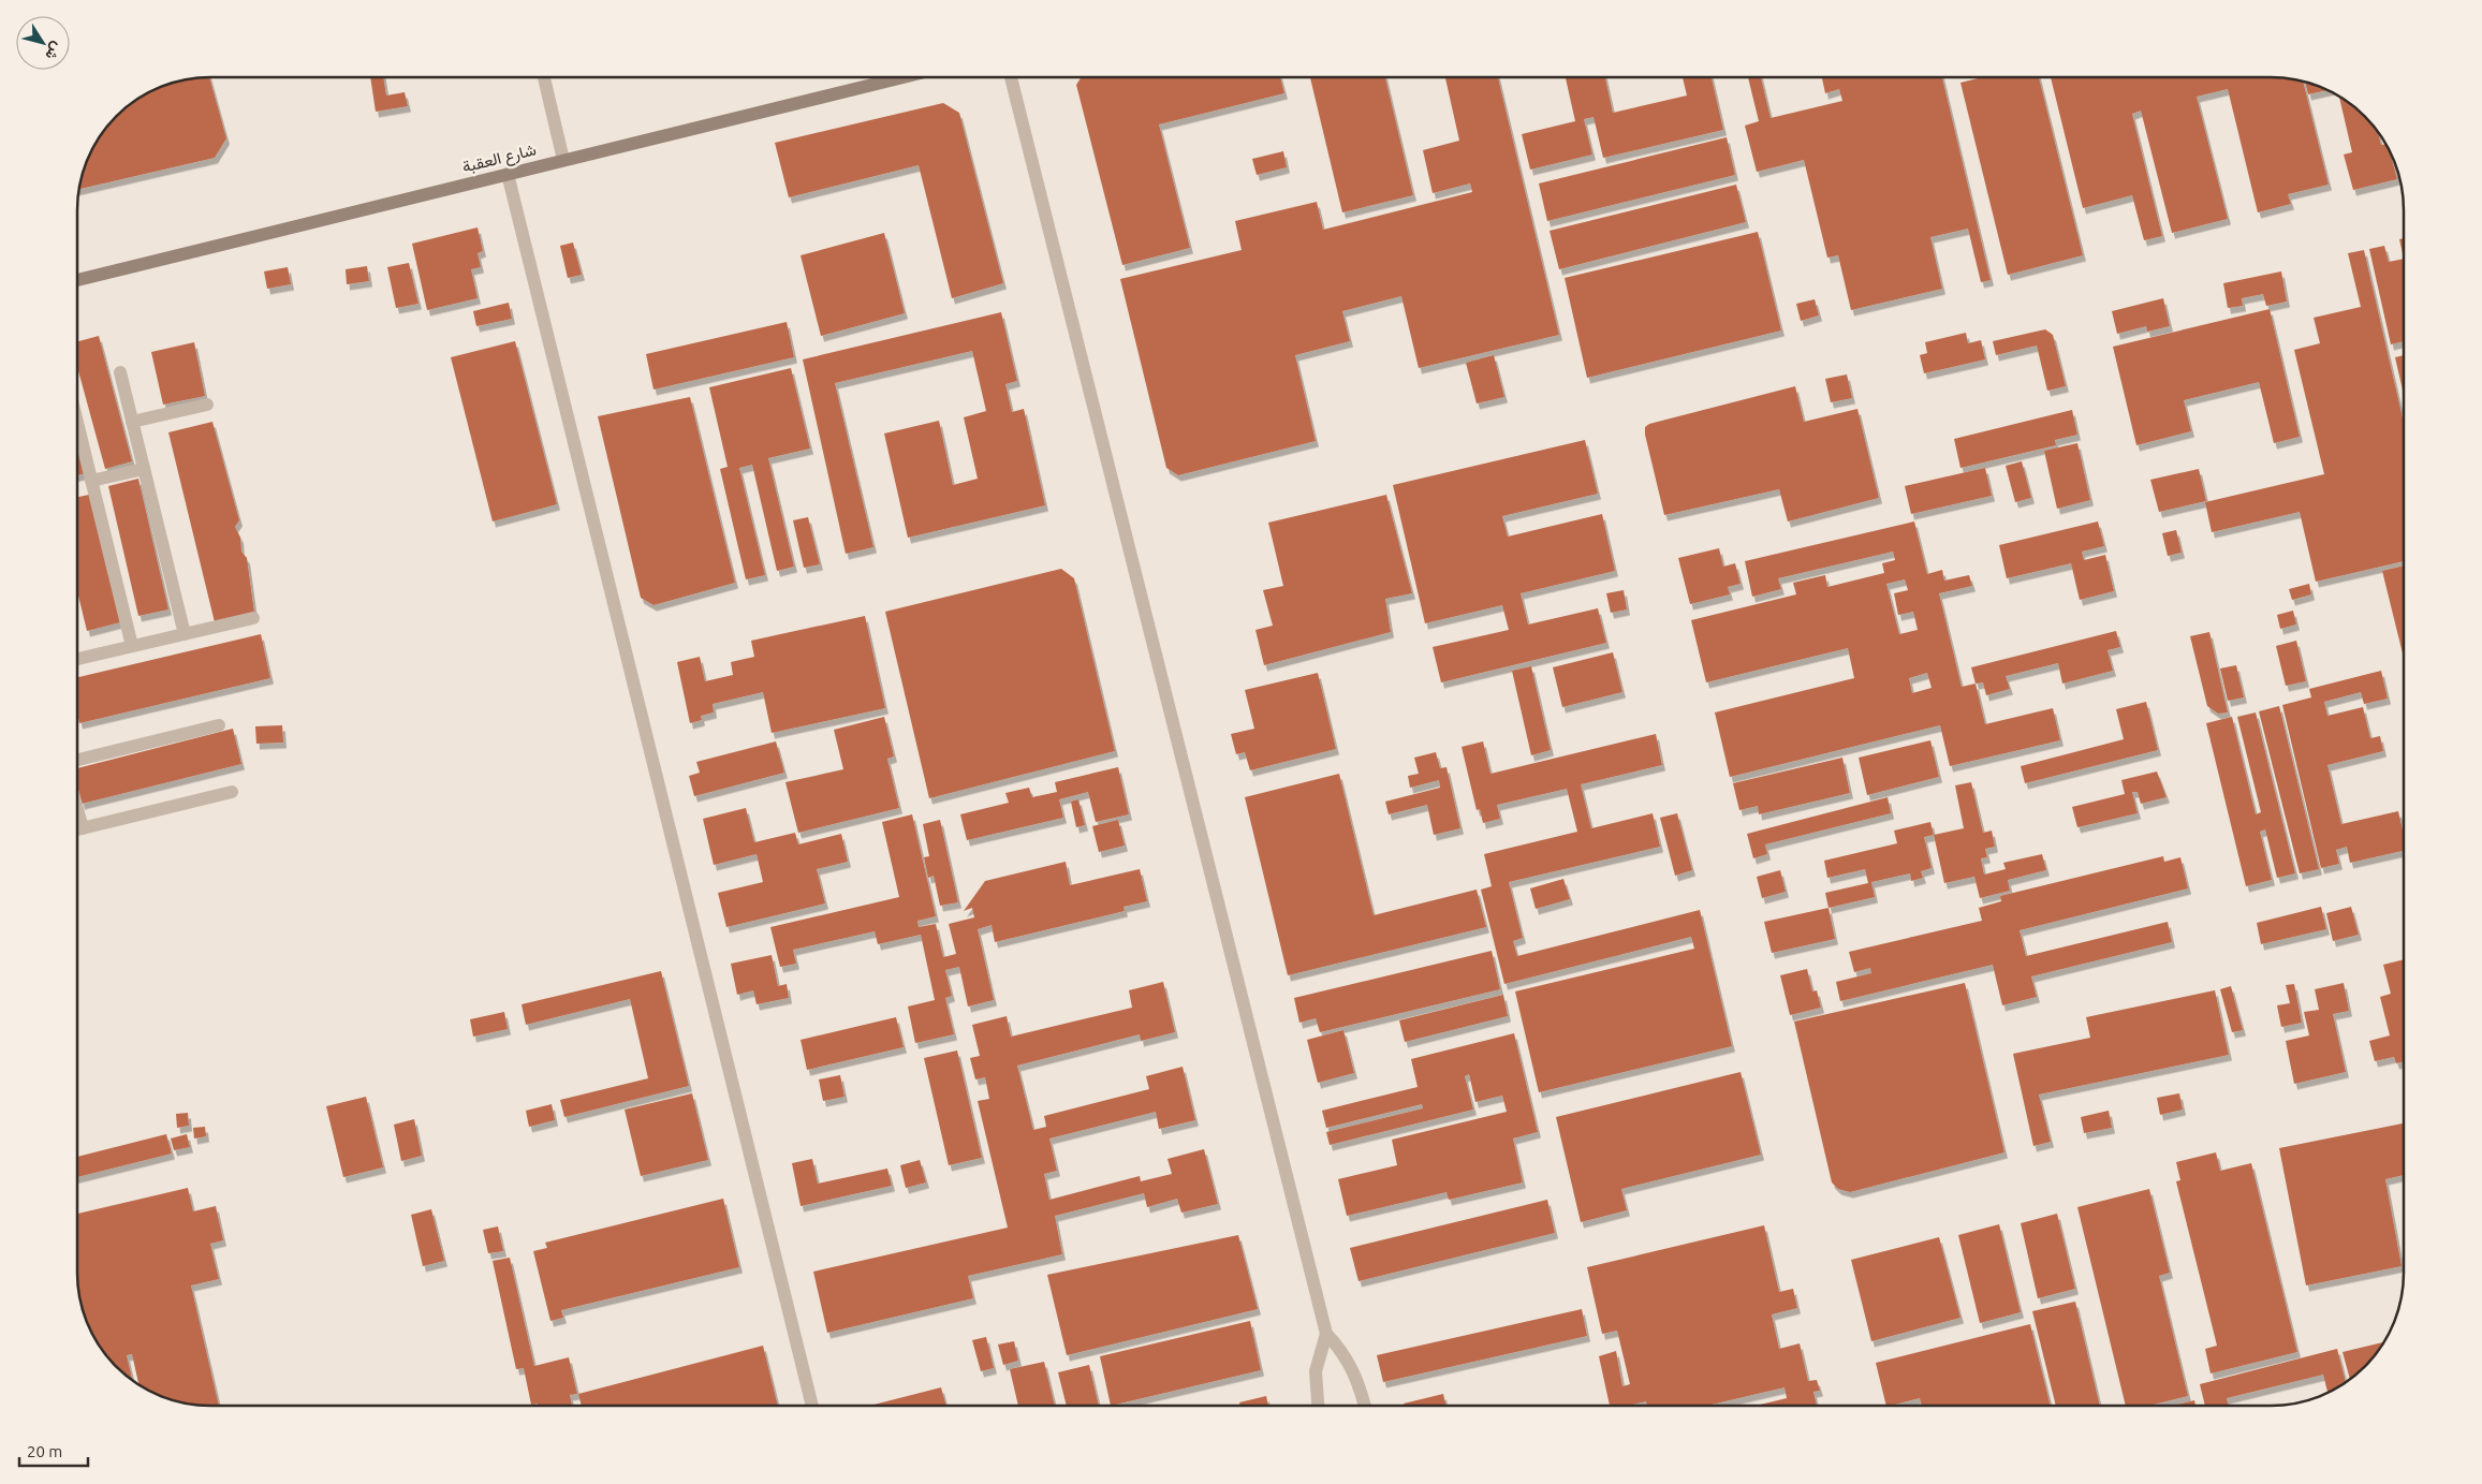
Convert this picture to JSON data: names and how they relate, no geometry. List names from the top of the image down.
{
  "streets": {
    "street": ["شارع العقبة"]
  },
  "scale_bar": "20 m",
  "north": "bottom right"
}
